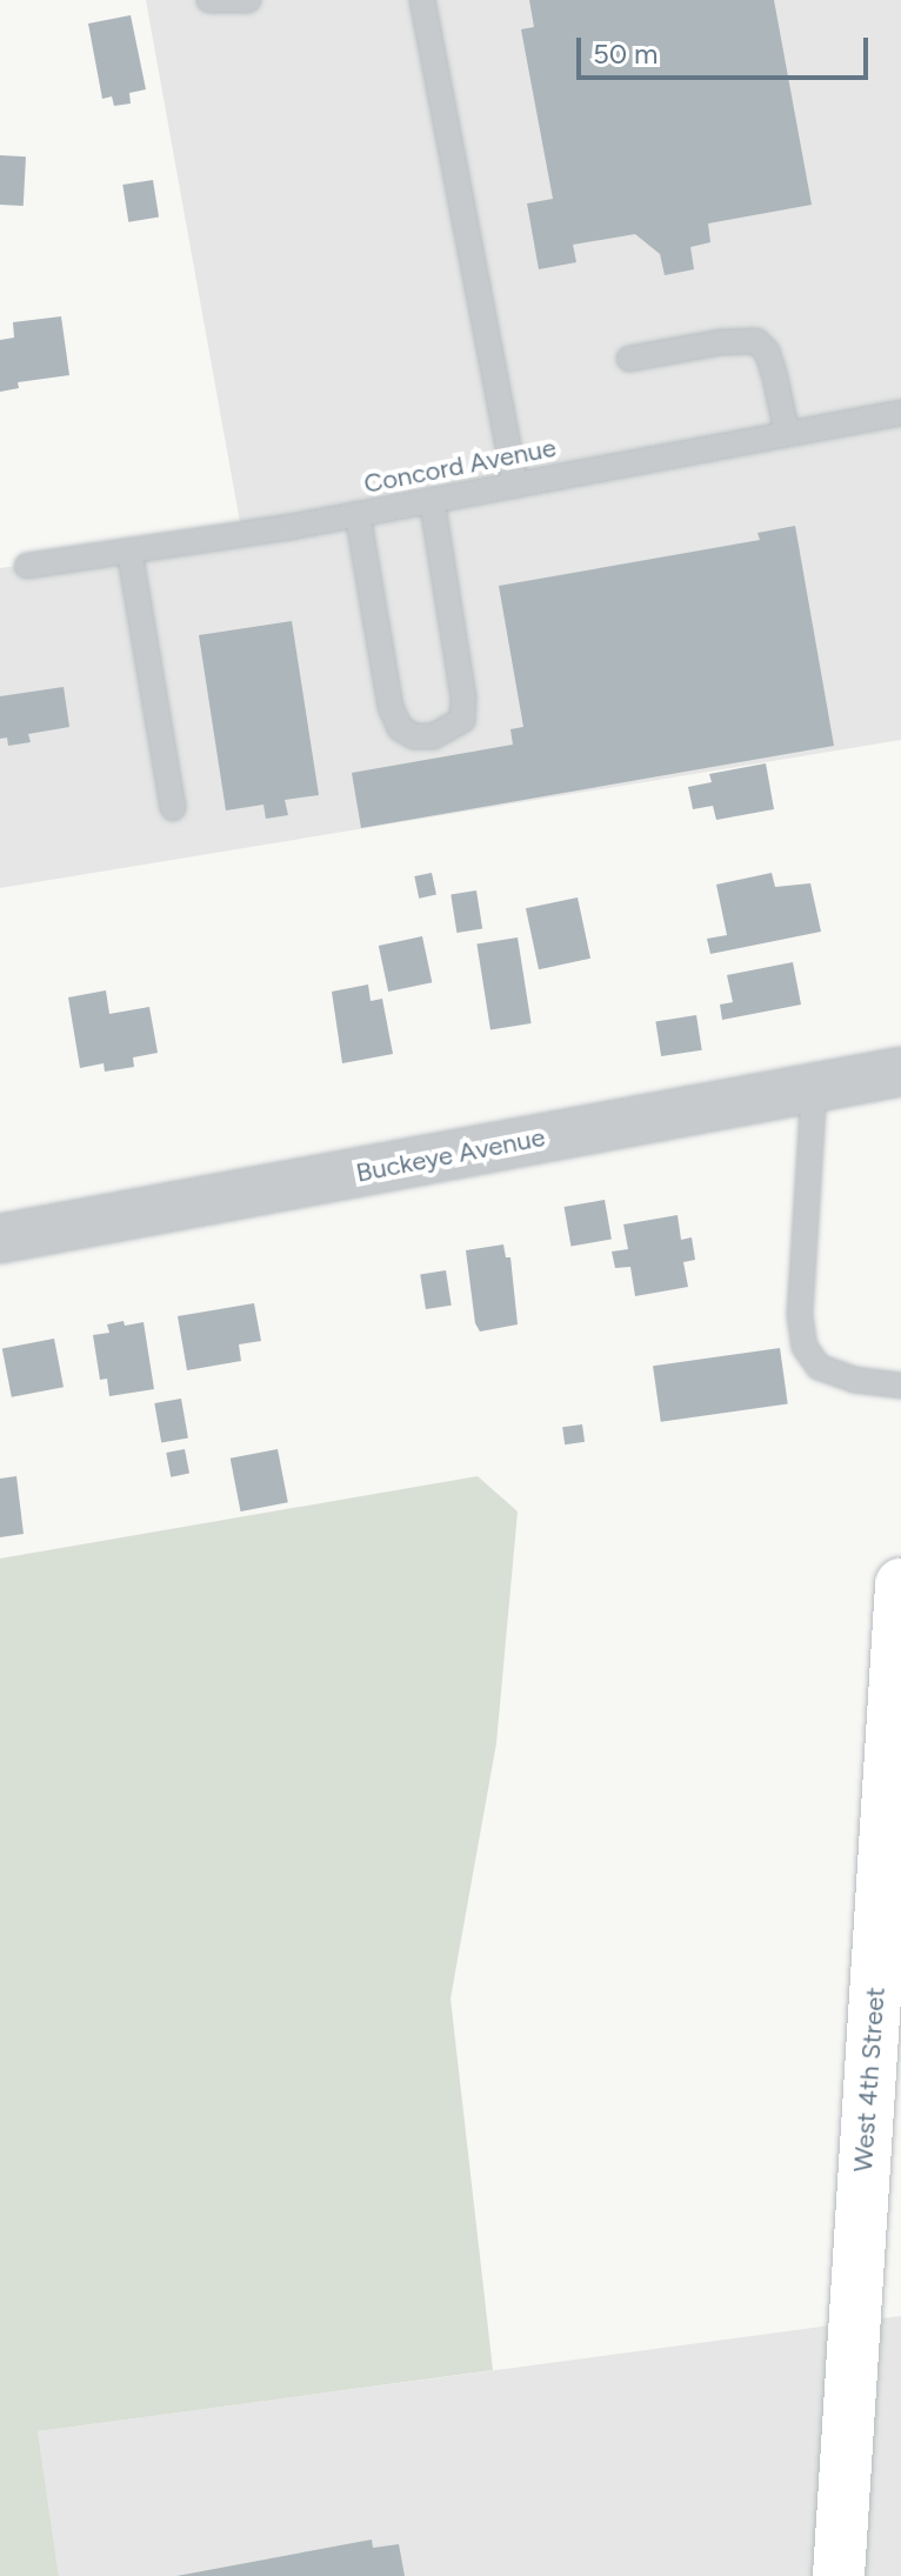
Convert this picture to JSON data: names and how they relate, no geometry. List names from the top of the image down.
{
  "streets": {
    "main road": ["West 4th Street"],
    "street": ["Buckeye Avenue"],
    "lane": ["Concord Avenue"]
  },
  "scale_bar": "50 m"
}
